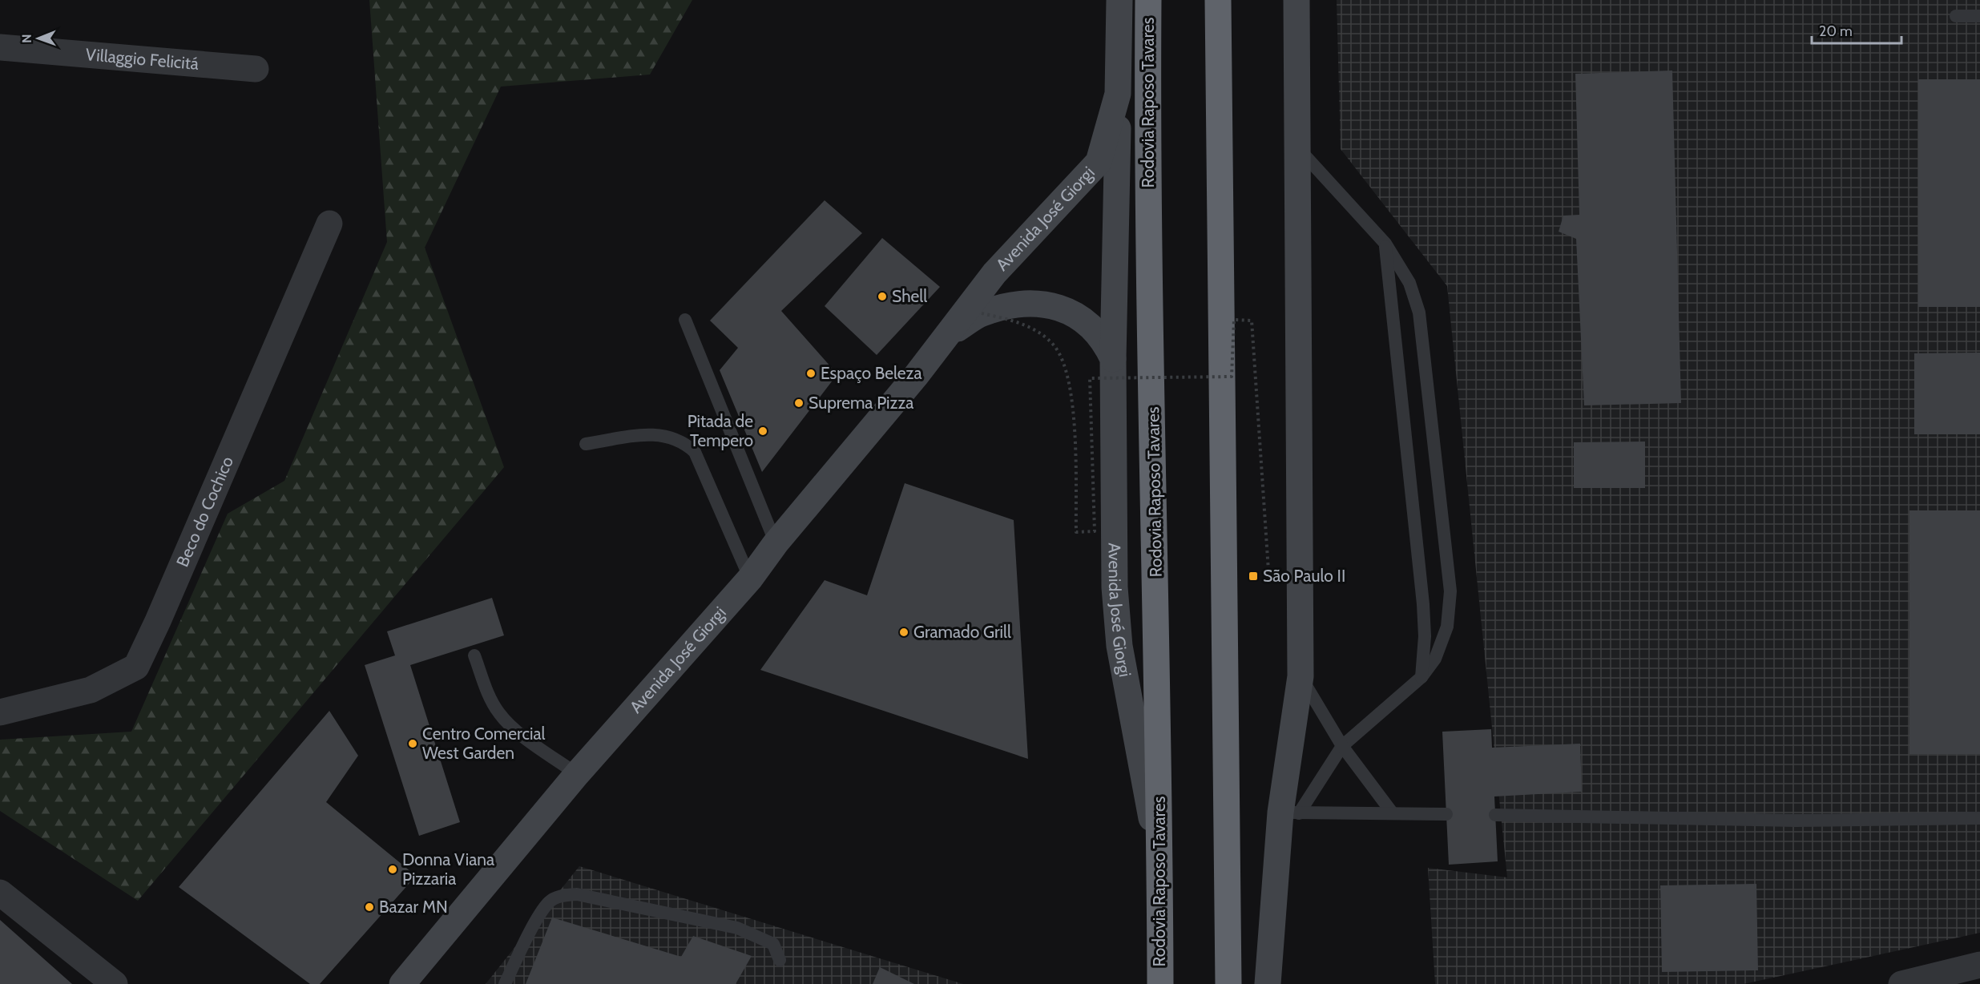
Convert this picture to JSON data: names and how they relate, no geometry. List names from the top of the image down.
{
  "streets": {
    "highway": ["Rodovia Raposo Tavares"],
    "street": ["Villaggio Felicitá", "Avenida José Giorgi", "Beco do Cochico"]
  },
  "crossings": [
    ["Rodovia Raposo Tavares", "Avenida José Giorgi"]
  ],
  "places": {
    "other": [
      "Shell",
      "Espaço Beleza",
      "Suprema Pizza",
      "Pitada de Tempero",
      "Gramado Grill",
      "Centro Comercial West Garden",
      "Donna Viana Pizzaria",
      "Bazar MN"
    ],
    "transit": ["São Paulo II"]
  },
  "scale_bar": "20 m",
  "north": "left"
}
